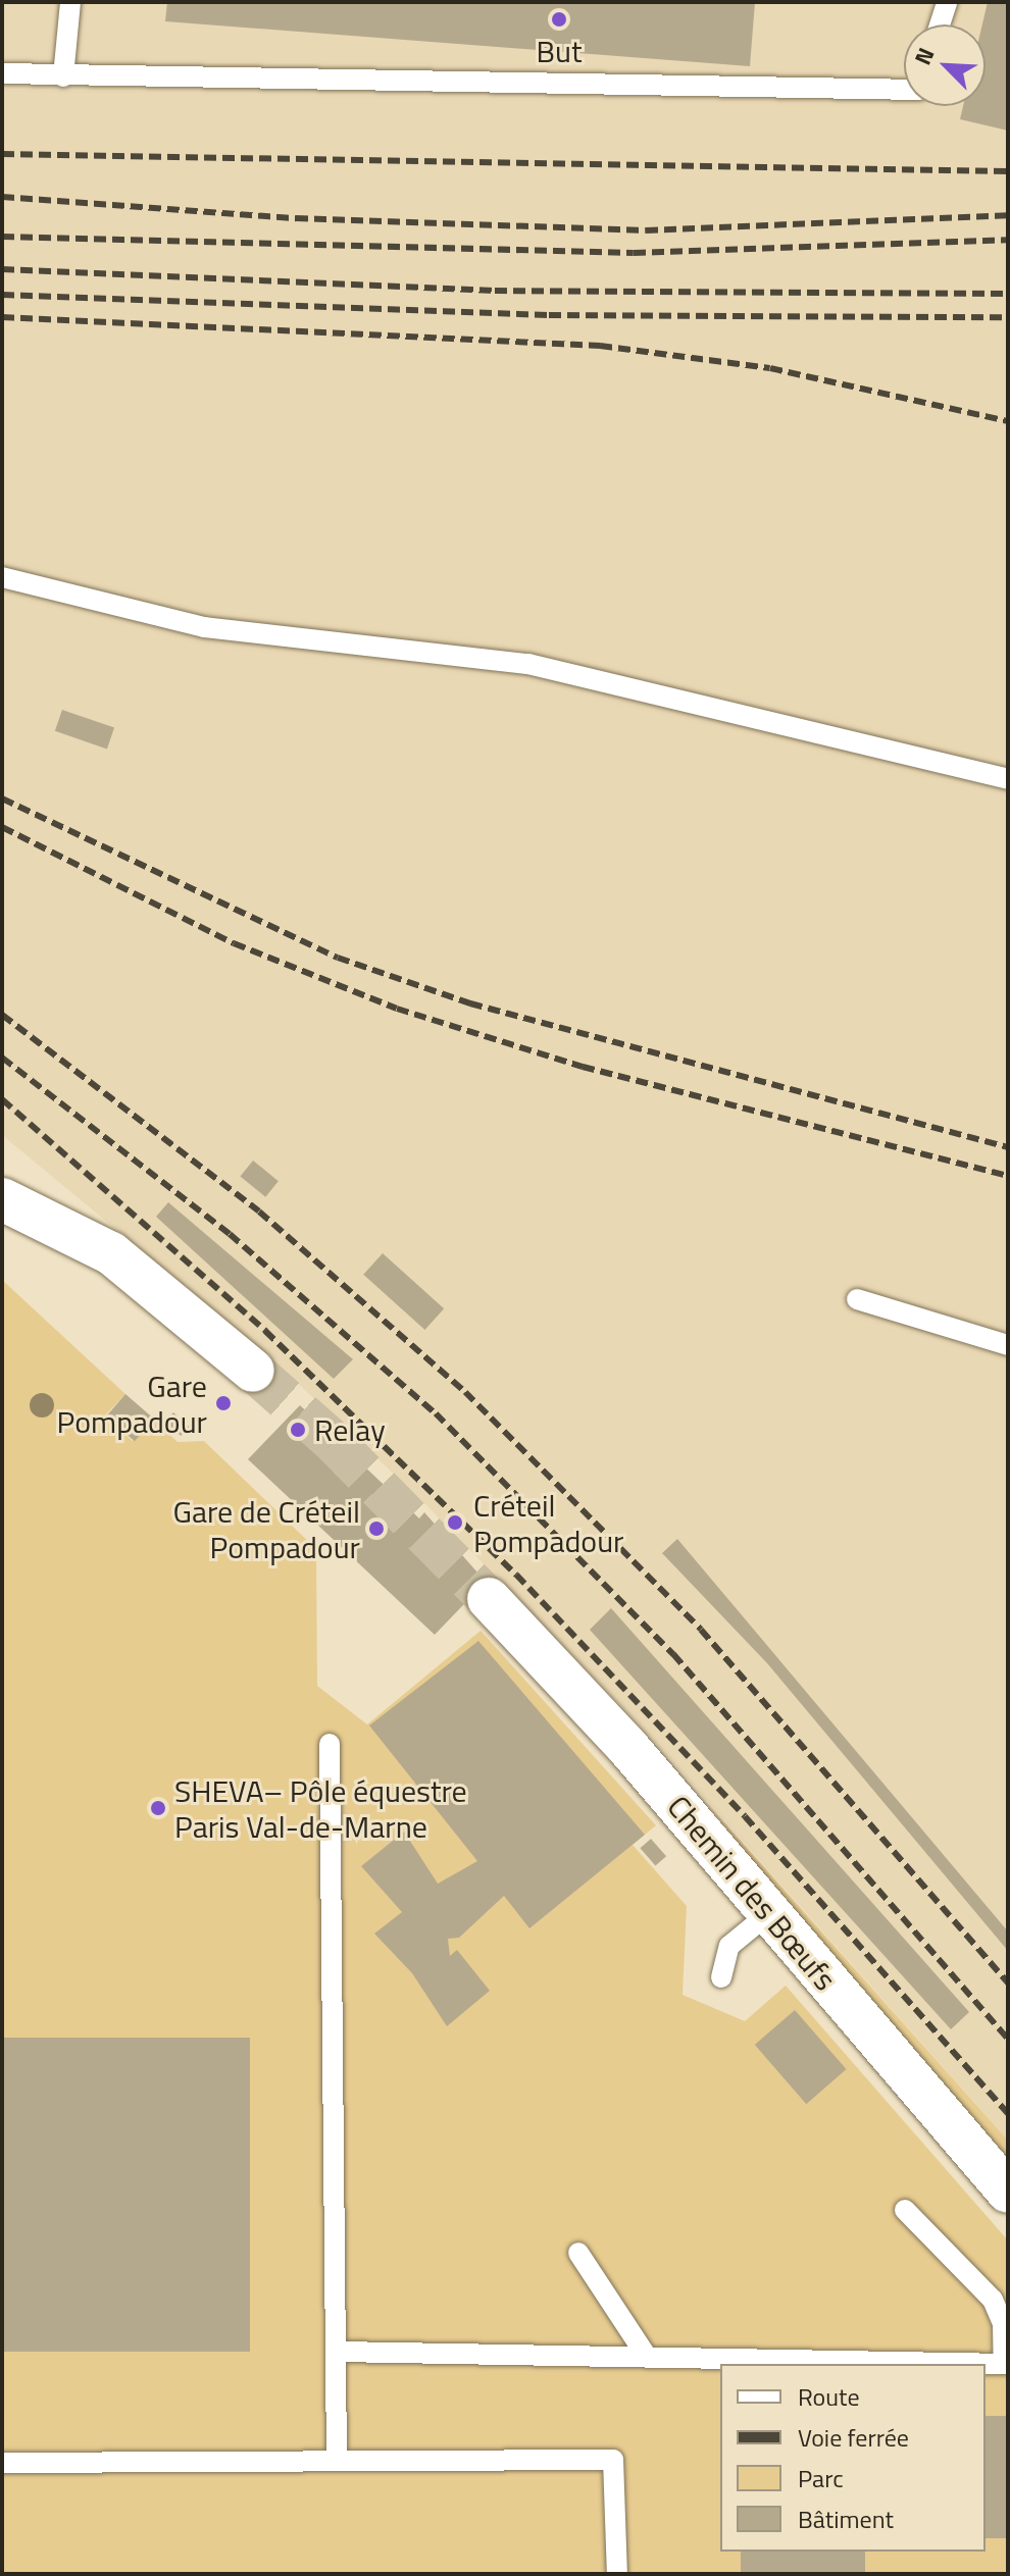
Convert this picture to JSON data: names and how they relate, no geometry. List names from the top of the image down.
{
  "streets": {
    "street": ["Chemin des Bœufs"]
  },
  "places": [
    "But",
    "Gare Pompadour",
    "Relay",
    "Créteil Pompadour",
    "Gare de Créteil Pompadour",
    "SHEVA– Pôle équestre Paris Val-de-Marne"
  ],
  "legend": [
    "Route",
    "Voie ferrée",
    "Parc",
    "Bâtiment"
  ],
  "north": "top left"
}
